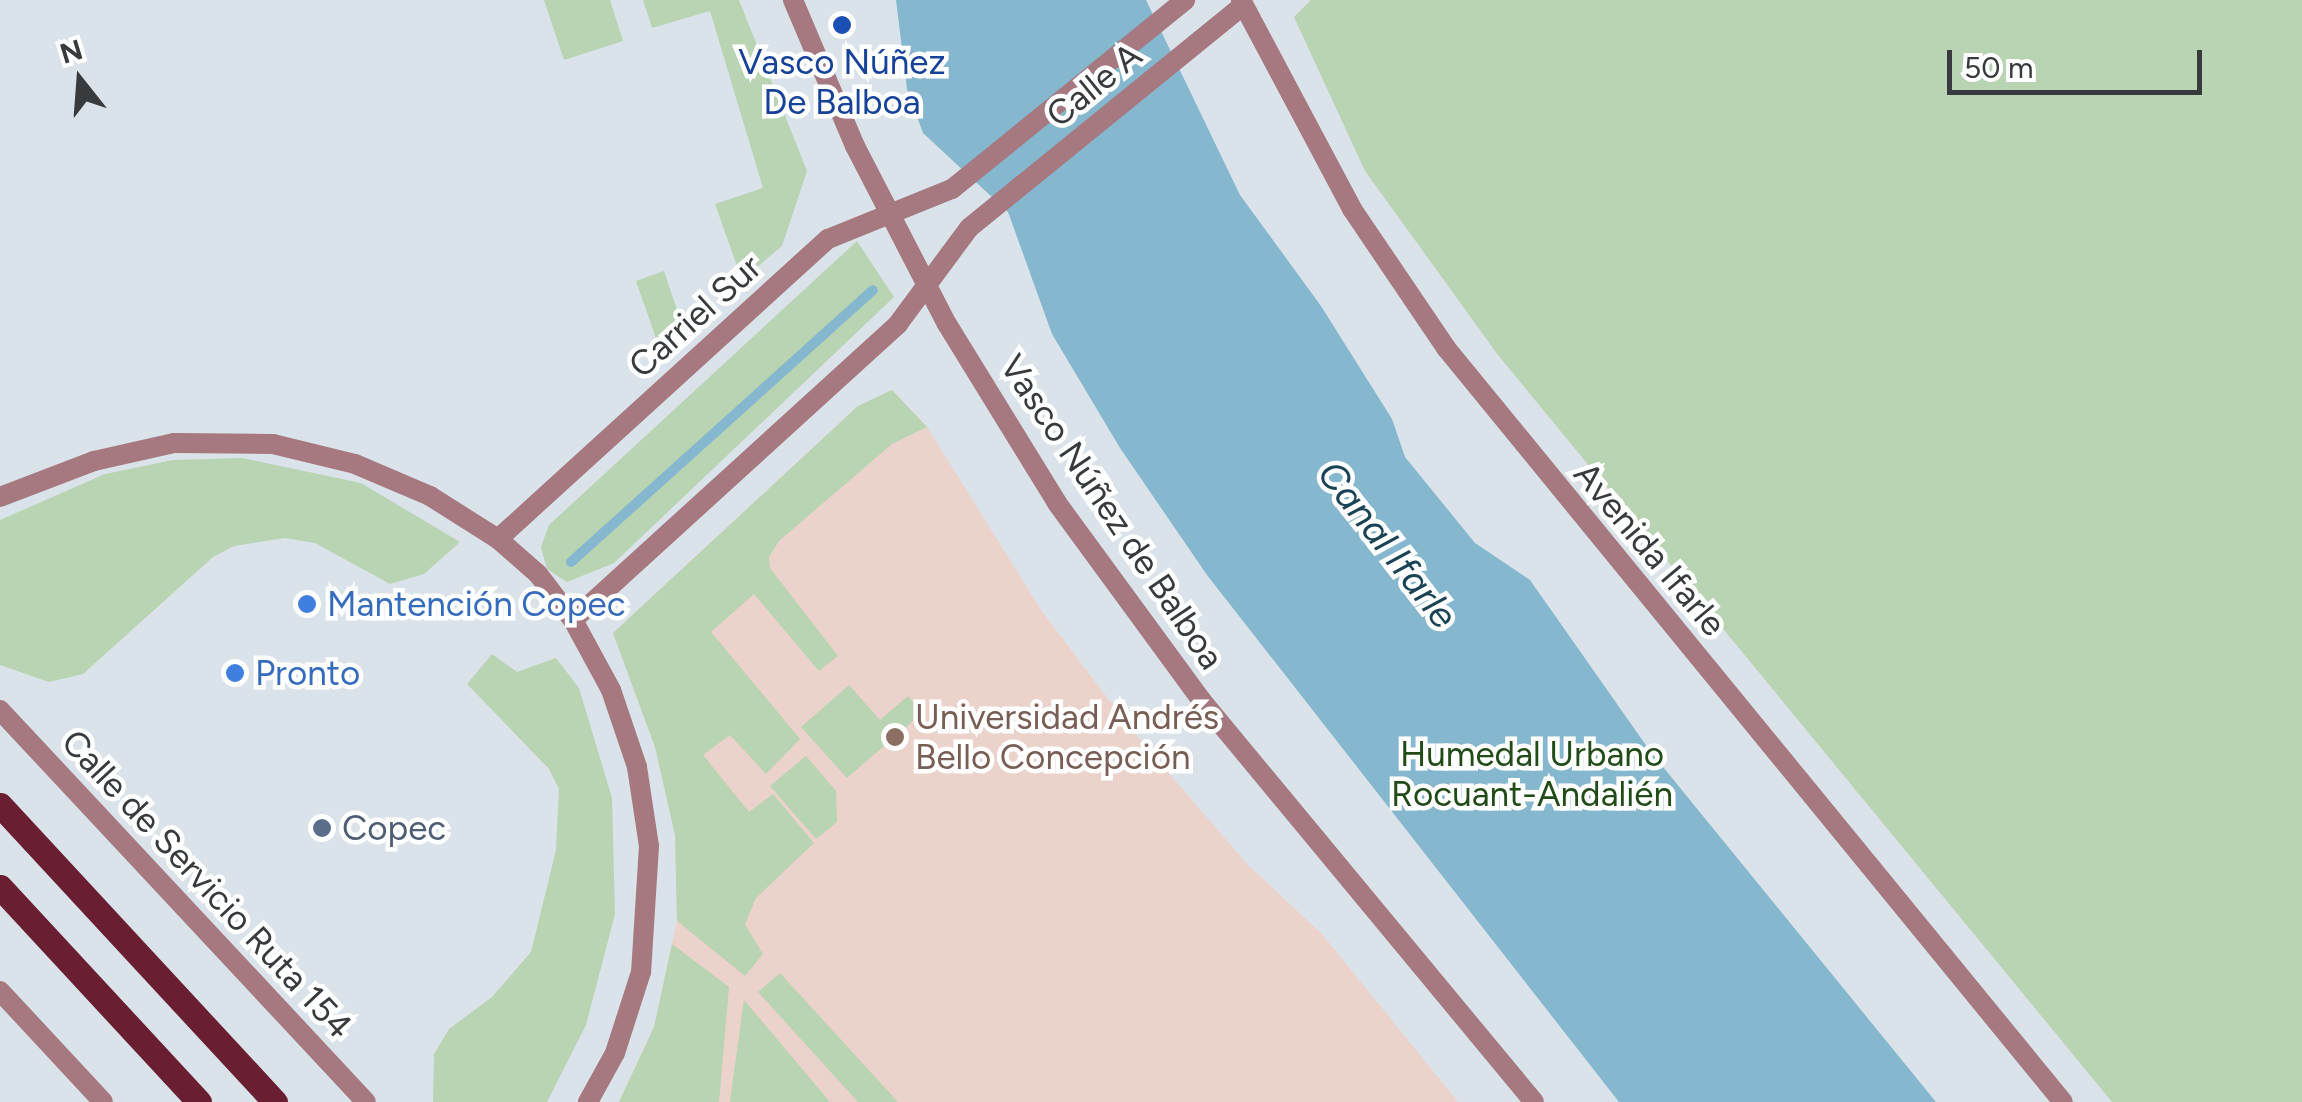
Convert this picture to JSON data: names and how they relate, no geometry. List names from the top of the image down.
{
  "streets": {
    "street": [
      "Calle A",
      "Carriel Sur",
      "Vasco Núñez de Balboa",
      "Avenida Ifarle",
      "Calle de Servicio Ruta 154"
    ]
  },
  "crossings": [
    ["Calle A", "Carriel Sur"],
    ["Calle A", "Vasco Núñez de Balboa"],
    ["Calle A", "Avenida Ifarle"],
    ["Carriel Sur", "Vasco Núñez de Balboa"]
  ],
  "water": ["Canal Ifarle"],
  "parks": ["Humedal Urbano Rocuant-Andalién"],
  "places": [
    "Vasco Núñez De Balboa",
    "Mantención Copec",
    "Pronto",
    "Universidad Andrés Bello Concepción",
    "Copec"
  ],
  "scale_bar": "50 m",
  "north": "top"
}
